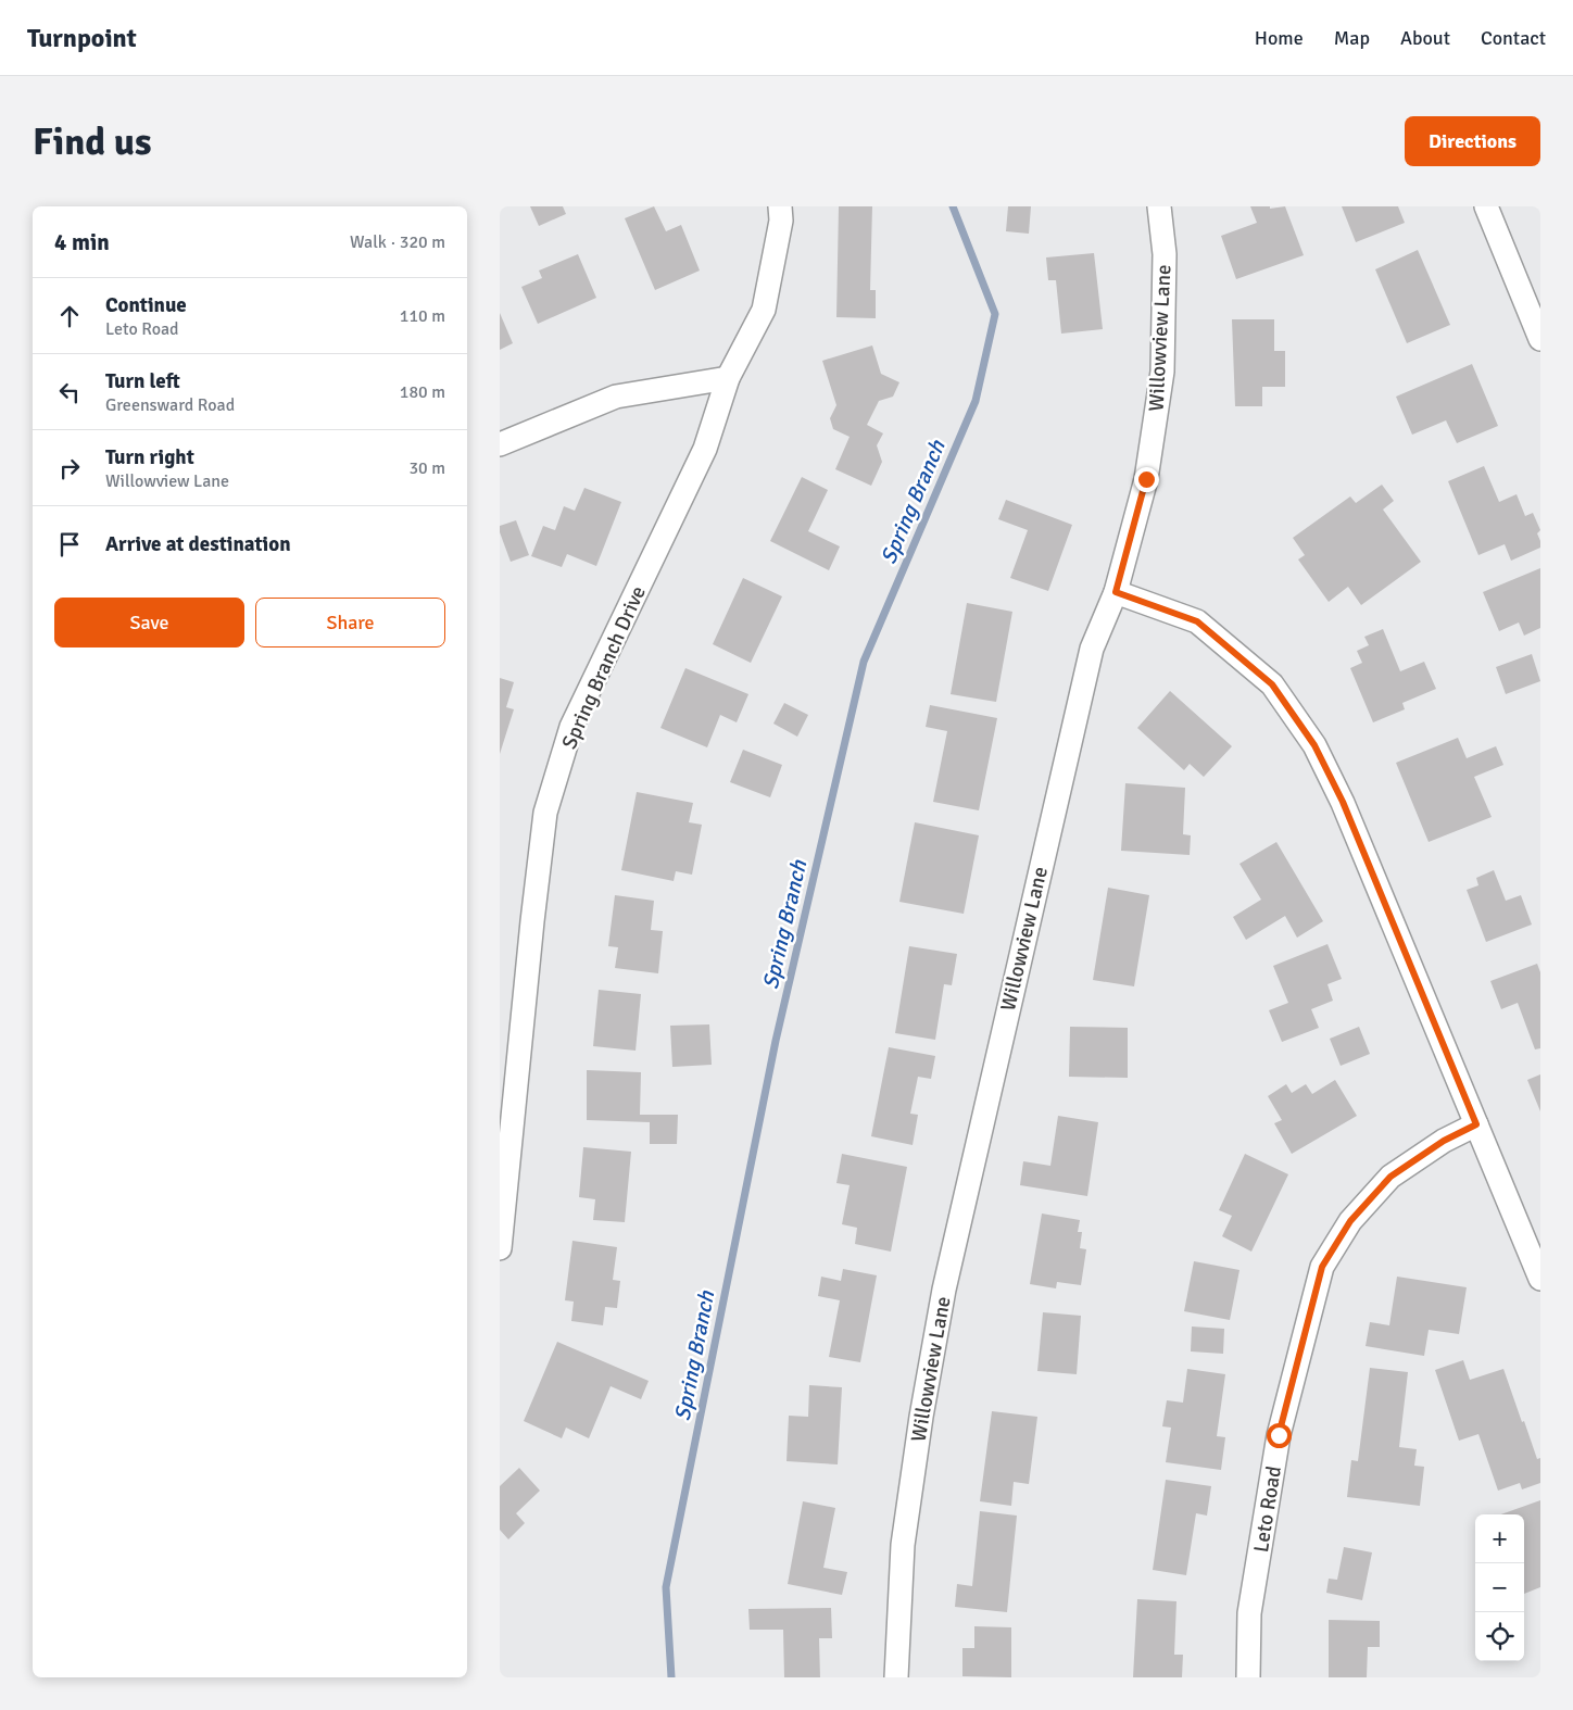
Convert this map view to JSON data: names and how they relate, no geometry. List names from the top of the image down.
{
  "streets": {
    "street": ["Willowview Lane", "Spring Branch Drive", "Leto Road"]
  },
  "water": ["Spring Branch"],
  "page": {
    "header": "Turnpoint",
    "nav": [
      "Home",
      "Map",
      "About",
      "Contact"
    ],
    "buttons": [
      "Directions",
      ["Save", "Share"]
    ],
    "title": "Find us",
    "heading": ["4 min", "Walk · 320 m"],
    "list": [
      ["Continue", "Leto Road", "110 m"],
      ["Turn left", "Greensward Road", "180 m"],
      ["Turn right", "Willowview Lane", "30 m"],
      "Arrive at destination"
    ],
    "map_buttons": ["+", "−"]
  }
}
